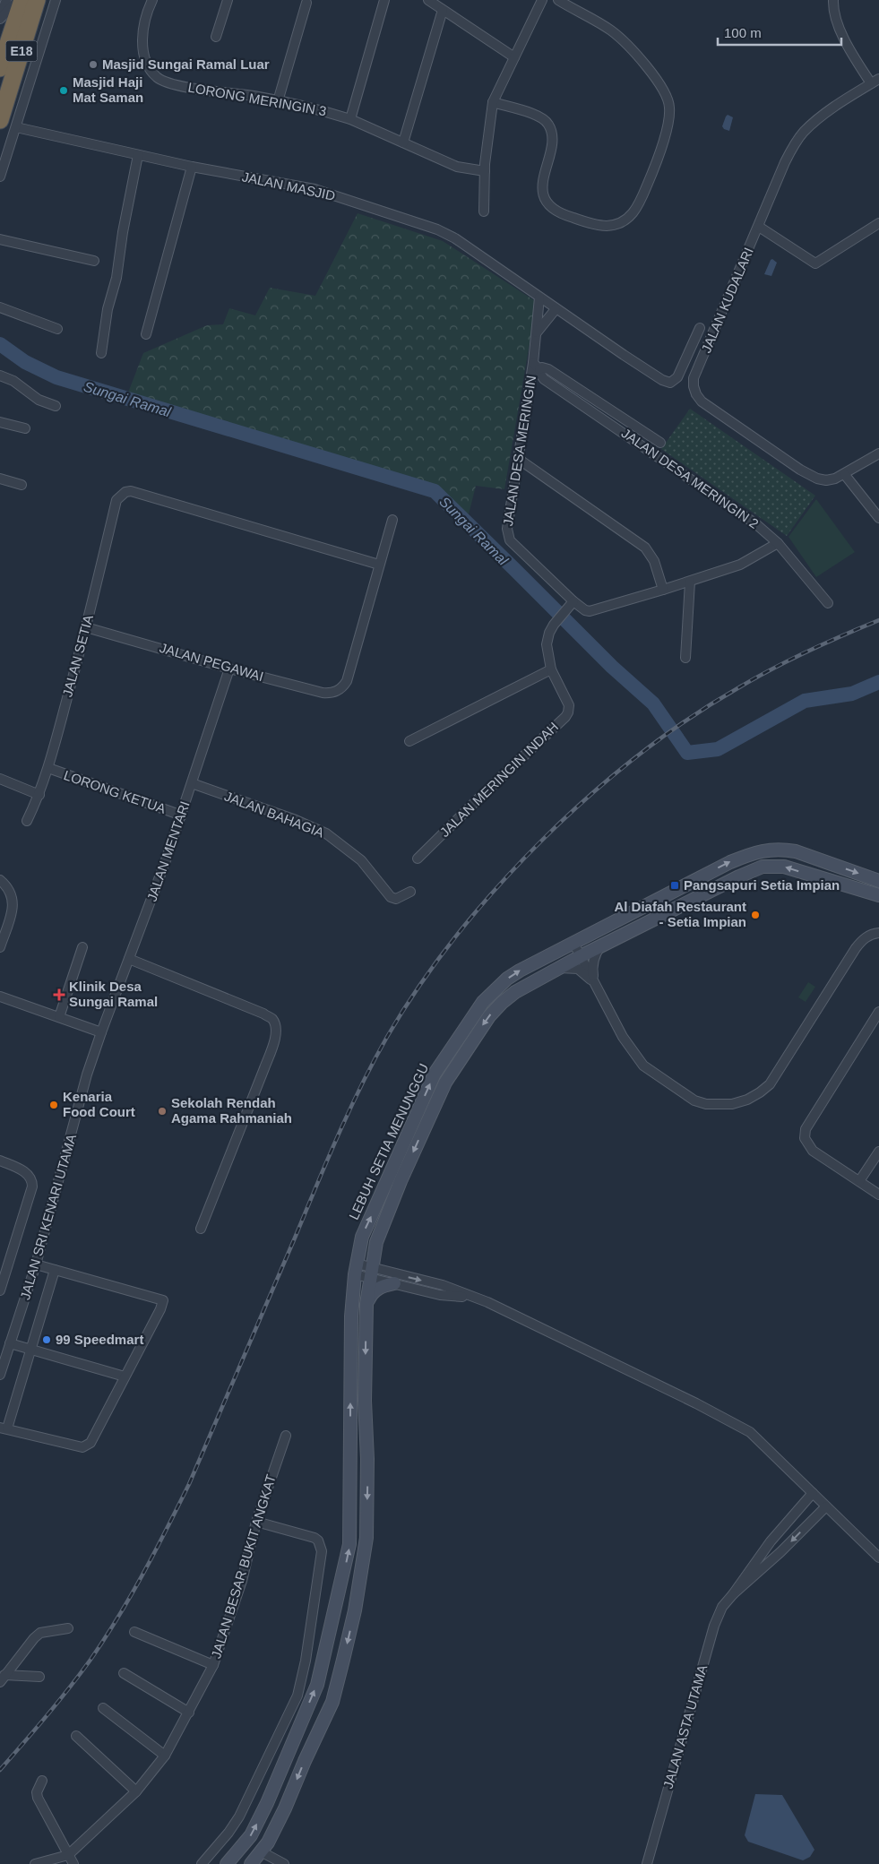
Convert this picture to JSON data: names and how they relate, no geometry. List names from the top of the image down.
{
  "streets": {
    "highway": ["E18"],
    "street": [
      "LORONG MERINGIN 3",
      "JALAN MASJID",
      "JALAN KUDALARI",
      "JALAN DESA MERINGIN",
      "JALAN DESA MERINGIN 2",
      "JALAN SETIA",
      "JALAN PEGAWAI",
      "JALAN MERINGIN INDAH",
      "LORONG KETUA",
      "JALAN BAHAGIA",
      "JALAN MENTARI",
      "LEBUH SETIA MENUNGGU",
      "JALAN SRI KENARI UTAMA",
      "JALAN BESAR BUKIT ANGKAT",
      "JALAN ASTA UTAMA"
    ]
  },
  "crossings": [
    ["JALAN MASJID", "JALAN DESA MERINGIN"],
    ["JALAN DESA MERINGIN", "JALAN DESA MERINGIN 2"],
    ["JALAN DESA MERINGIN", "JALAN MERINGIN INDAH"],
    ["JALAN SETIA", "JALAN PEGAWAI"],
    ["JALAN SETIA", "LORONG KETUA"],
    ["JALAN PEGAWAI", "JALAN MENTARI"],
    ["LORONG KETUA", "JALAN MENTARI"],
    ["JALAN BAHAGIA", "JALAN MENTARI"],
    ["JALAN MENTARI", "JALAN SRI KENARI UTAMA"]
  ],
  "water": ["Sungai Ramal"],
  "places": {
    "other": [
      "Masjid Sungai Ramal Luar",
      "Masjid Haji Mat Saman",
      "Al Diafah Restaurant - Setia Impian",
      "Kenaria Food Court",
      "Sekolah Rendah Agama Rahmaniah",
      "99 Speedmart"
    ],
    "transit": ["Pangsapuri Setia Impian"],
    "health": ["Klinik Desa Sungai Ramal"]
  },
  "scale_bar": "100 m"
}
